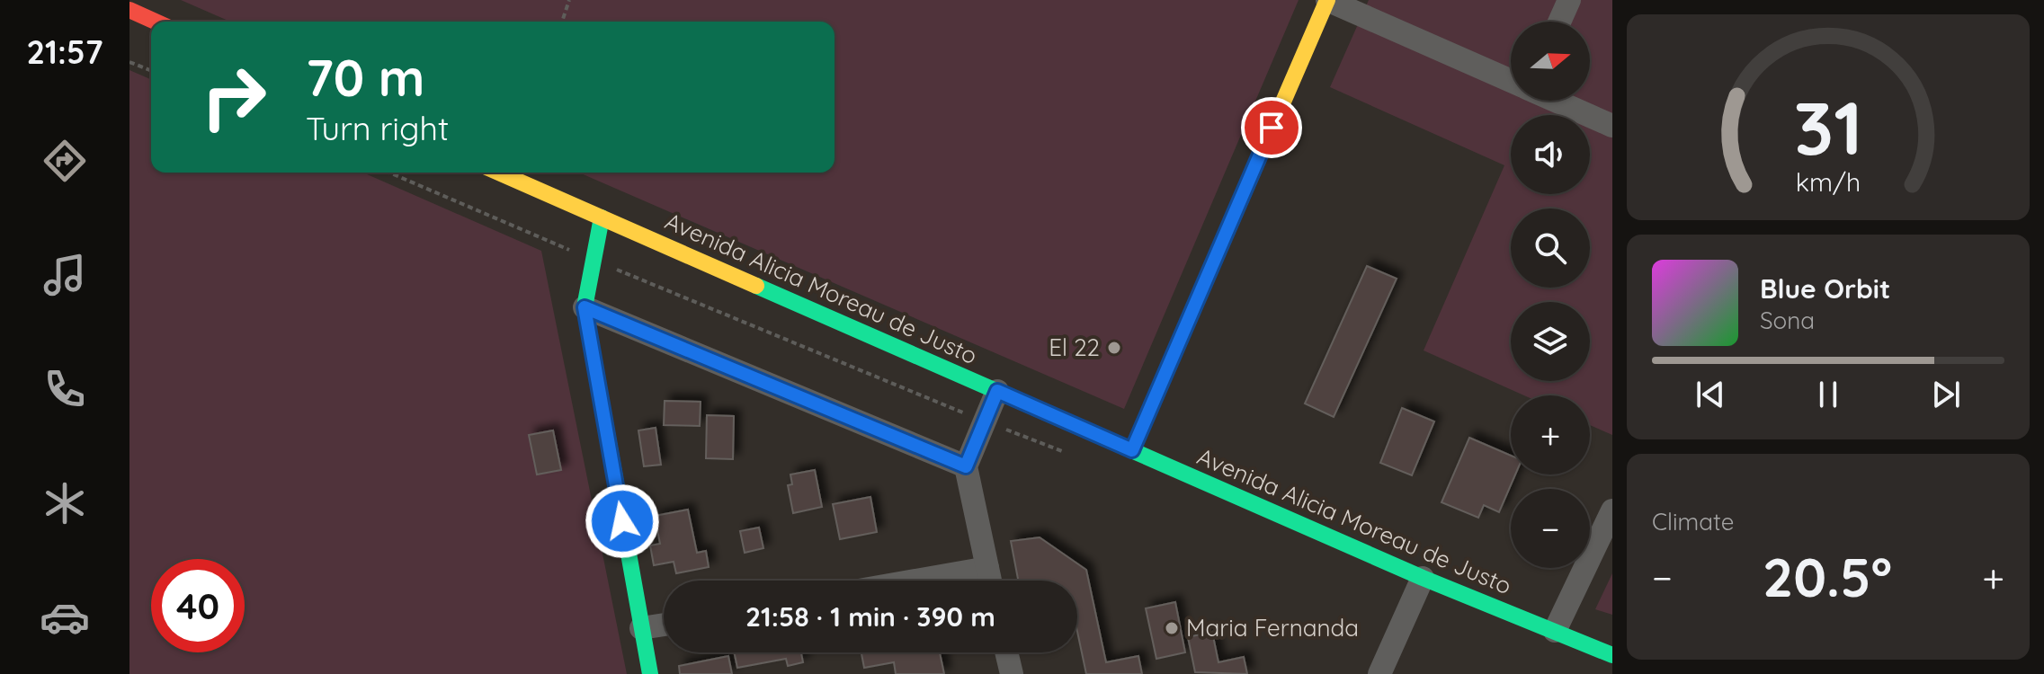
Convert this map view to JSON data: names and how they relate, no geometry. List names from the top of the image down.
{
  "streets": {
    "main road": ["Avenida Alicia Moreau de Justo"]
  },
  "places": ["El 22", "Maria Fernanda"],
  "north": "right",
  "page": {
    "tabs": "21:57",
    "map_buttons": ["+", "−"],
    "turn": ["70 m", "Turn right"],
    "song": ["Blue Orbit", "Sona"],
    "tile": "Climate",
    "heat": ["−", "20.5°", "+"],
    "limit": "40",
    "trip": "21:58 · 1 min · 390 m",
    "gauge": ["31", "km/h"]
  }
}
